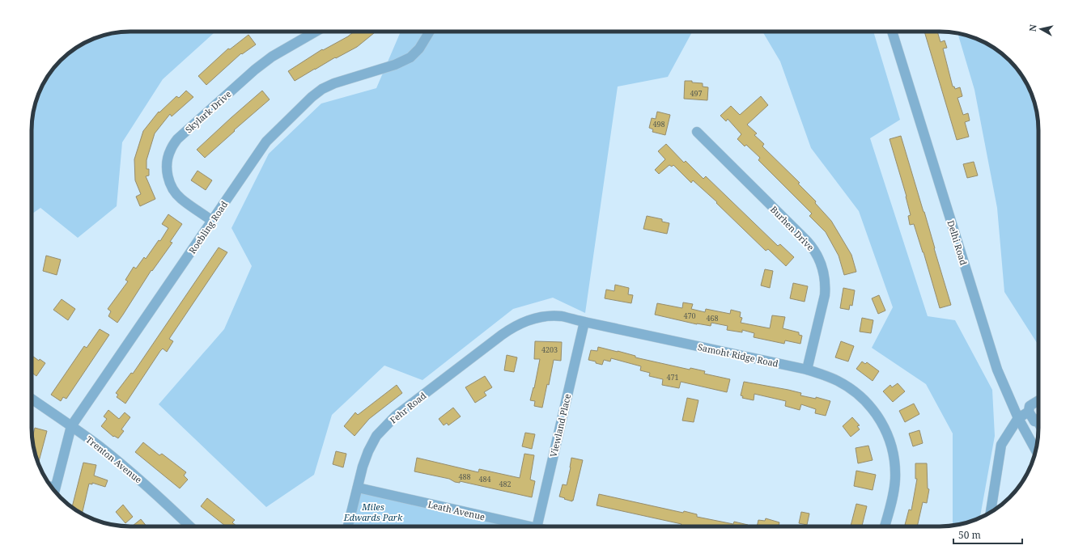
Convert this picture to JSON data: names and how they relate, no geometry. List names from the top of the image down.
{
  "streets": {
    "street": [
      "Skylark Drive",
      "Roebling Road",
      "Burhen Drive",
      "Delhi Road",
      "Samoht Ridge Road",
      "Fehr Road",
      "Viewland Place",
      "Trenton Avenue",
      "Leath Avenue"
    ]
  },
  "crossings": [
    ["Skylark Drive", "Roebling Road"],
    ["Roebling Road", "Trenton Avenue"],
    ["Burhen Drive", "Samoht Ridge Road"],
    ["Samoht Ridge Road", "Fehr Road"],
    ["Samoht Ridge Road", "Viewland Place"],
    ["Fehr Road", "Leath Avenue"]
  ],
  "parks": ["Miles Edwards Park"],
  "house_numbers": [
    "497",
    "498",
    "470",
    "468",
    "4203",
    "471",
    "488",
    "484",
    "482"
  ],
  "scale_bar": "50 m",
  "north": "left"
}
